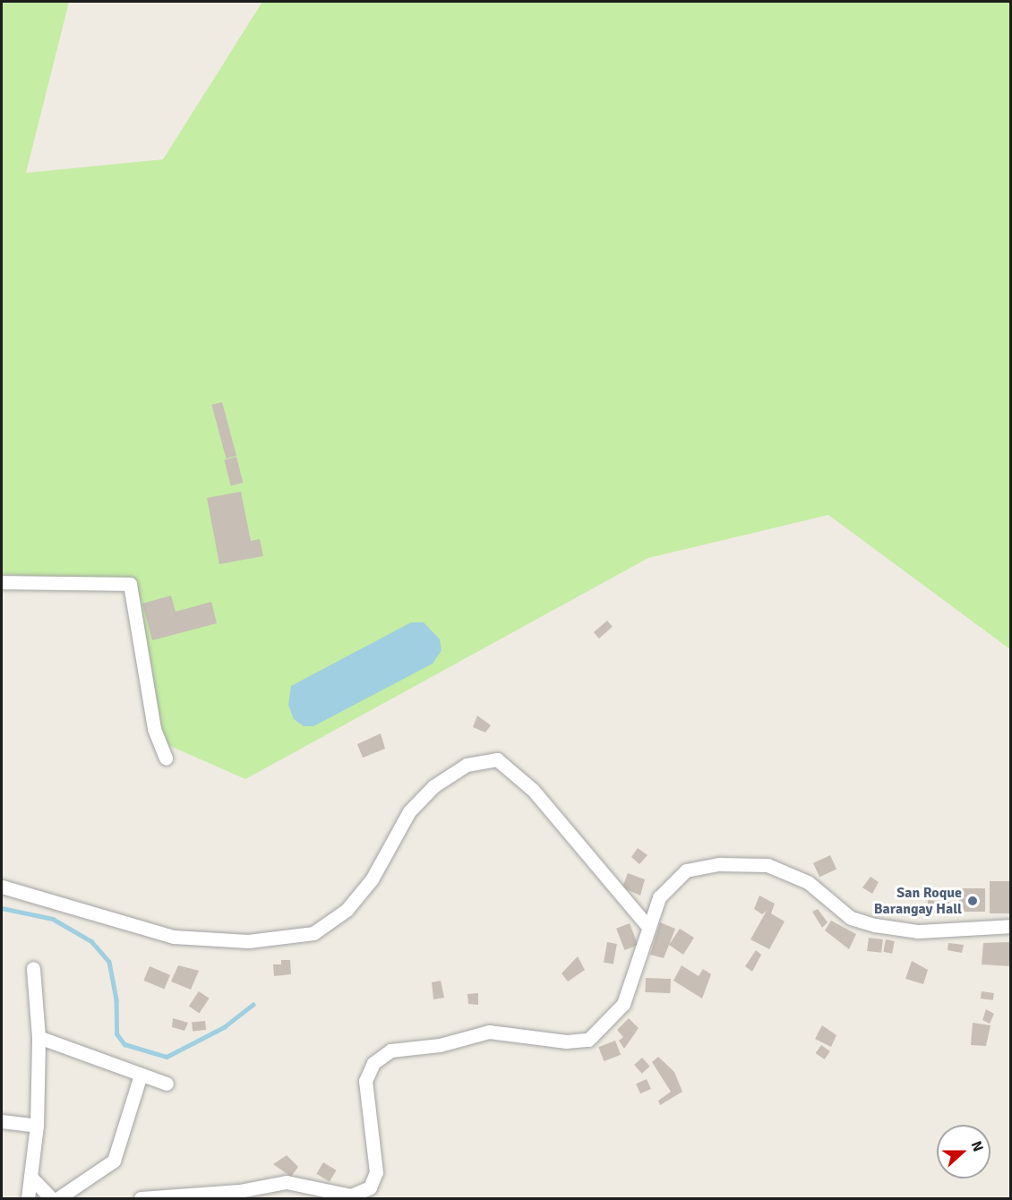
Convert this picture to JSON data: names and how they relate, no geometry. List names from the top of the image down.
{
  "places": ["San Roque Barangay Hall"],
  "north": "right"
}
